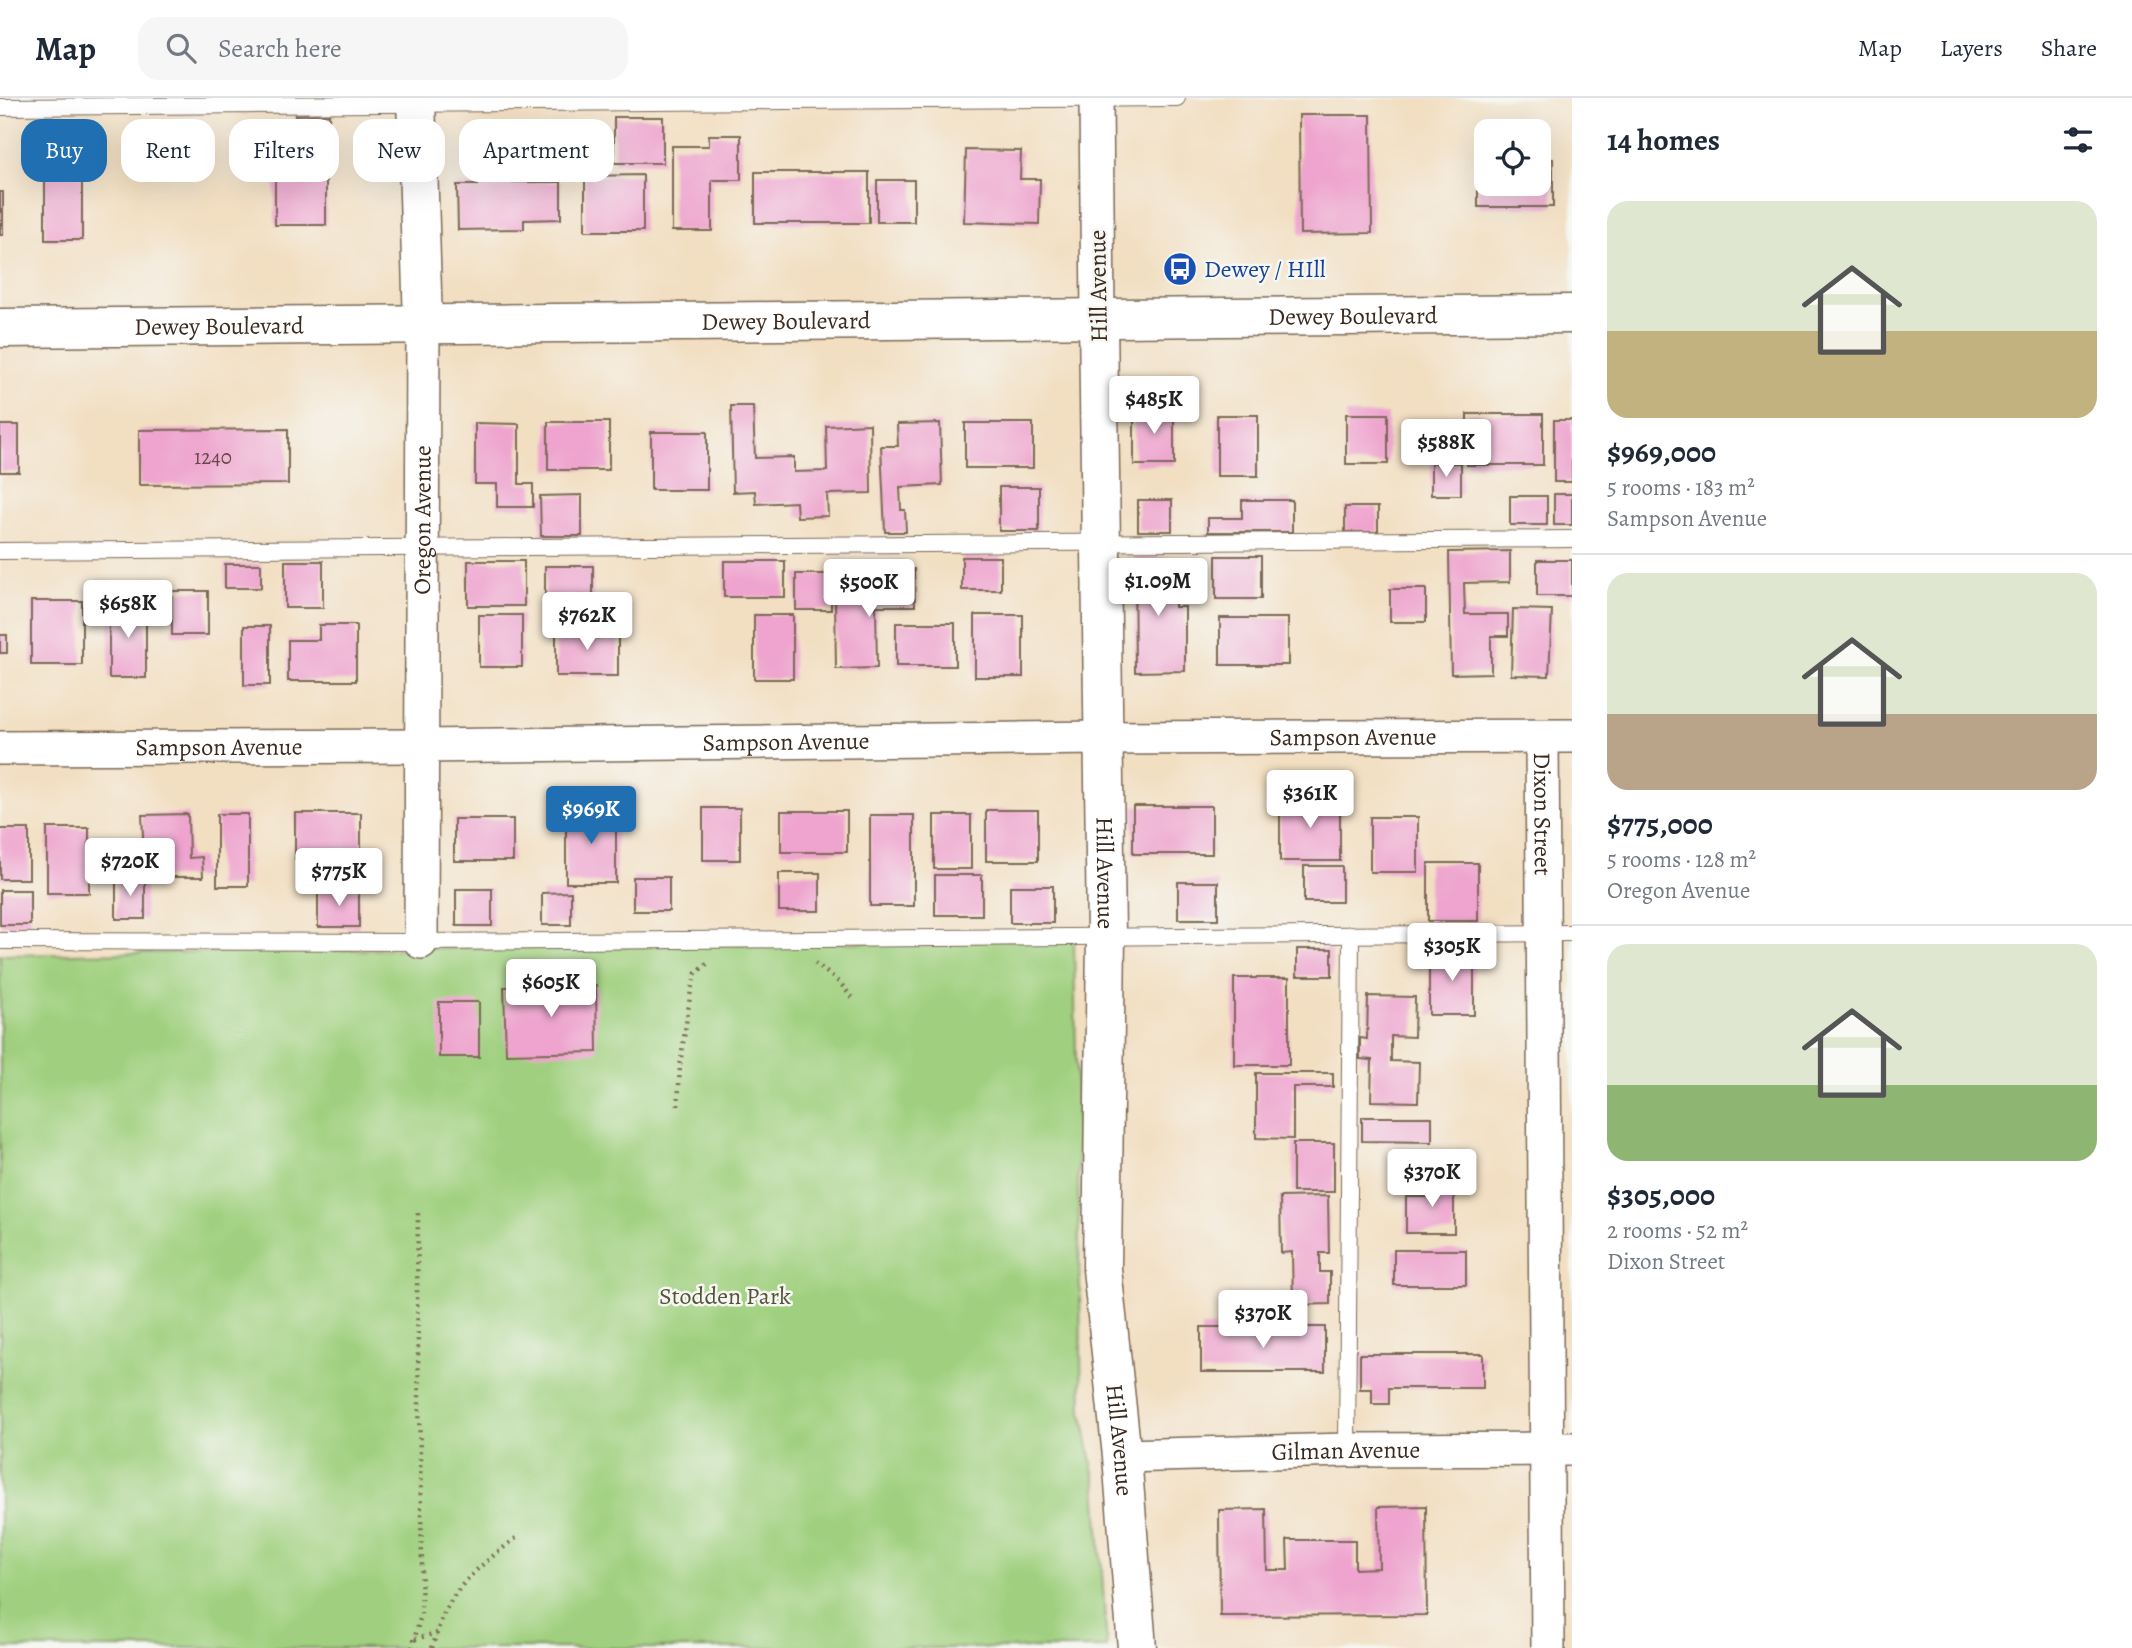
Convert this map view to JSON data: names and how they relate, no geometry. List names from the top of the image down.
{
  "streets": {
    "street": [
      "Hill Avenue",
      "Dewey Boulevard",
      "Oregon Avenue",
      "Sampson Avenue",
      "Dixon Street",
      "Gilman Avenue"
    ]
  },
  "crossings": [
    ["Hill Avenue", "Dewey Boulevard"],
    ["Hill Avenue", "Sampson Avenue"],
    ["Hill Avenue", "Gilman Avenue"],
    ["Dewey Boulevard", "Oregon Avenue"],
    ["Oregon Avenue", "Sampson Avenue"],
    ["Sampson Avenue", "Dixon Street"],
    ["Dixon Street", "Gilman Avenue"]
  ],
  "parks": ["Stodden Park"],
  "places": {
    "bus stop": ["Dewey / HIll"]
  },
  "house_numbers": ["1240"],
  "page": {
    "header": "Map",
    "search": "Search here",
    "nav": ["Map", "Layers", "Share"],
    "heading": "14 homes",
    "chip": [
      "Buy",
      "Rent",
      "Filters",
      "New",
      "Apartment"
    ],
    "list": [
      {
        "name": "$969,000",
        "note": "5 rooms · 183 m² · Sampson Avenue"
      },
      {
        "name": "$775,000",
        "note": "5 rooms · 128 m² · Oregon Avenue"
      },
      {
        "name": "$305,000",
        "note": "2 rooms · 52 m² · Dixon Street"
      }
    ],
    "price": [
      "$485K",
      "$588K",
      "$1.09M",
      "$500K",
      "$658K",
      "$762K",
      "$361K",
      "$969K",
      "$720K",
      "$775K",
      "$305K",
      "$605K",
      "$370K",
      "$370K"
    ]
  }
}
